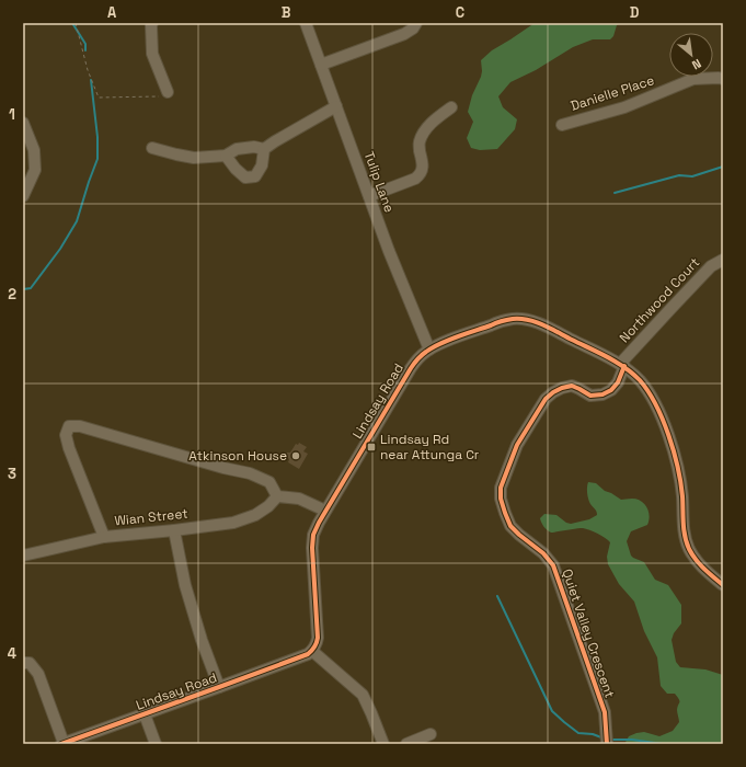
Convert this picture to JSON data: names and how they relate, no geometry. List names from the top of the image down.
{
  "streets": {
    "street": [
      "Danielle Place",
      "Tulip Lane",
      "Northwood Court",
      "Lindsay Road",
      "Wian Street",
      "Quiet Valley Crescent"
    ]
  },
  "crossings": [
    ["Tulip Lane", "Lindsay Road"],
    ["Northwood Court", "Lindsay Road"],
    ["Northwood Court", "Quiet Valley Crescent"],
    ["Lindsay Road", "Quiet Valley Crescent"]
  ],
  "places": {
    "transit": ["Lindsay Rd near Attunga Cr"],
    "other": ["Atkinson House"]
  },
  "north": "bottom right",
  "grid": {
    "columns": [
      "A",
      "B",
      "C",
      "D"
    ],
    "rows": [
      "1",
      "2",
      "3",
      "4"
    ]
  }
}
